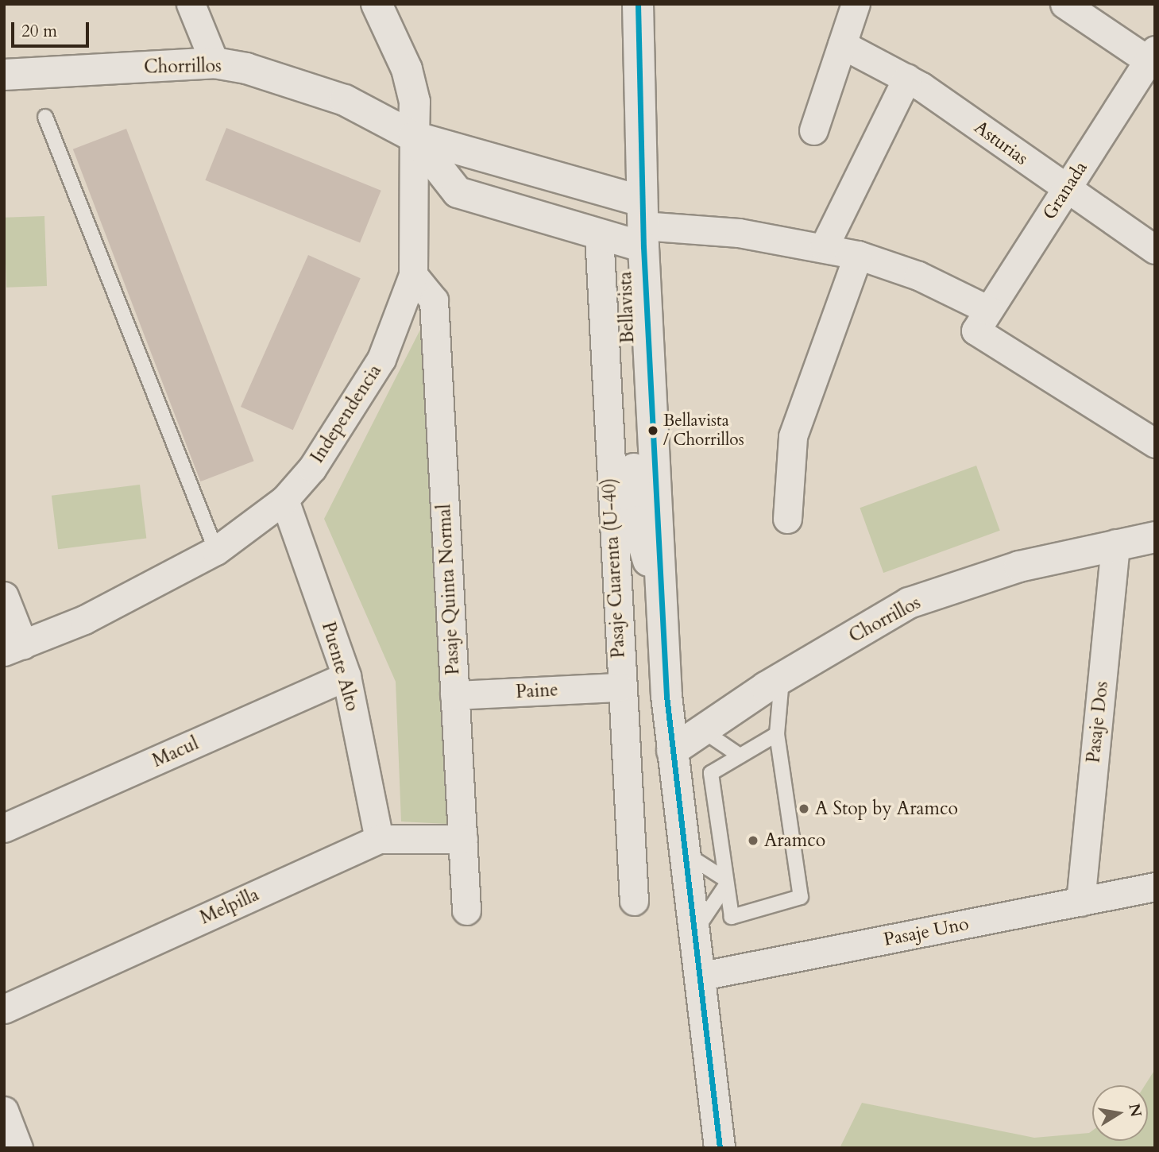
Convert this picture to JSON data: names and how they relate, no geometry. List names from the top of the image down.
{
  "streets": {
    "street": [
      "Chorrillos",
      "Asturias",
      "Granada",
      "Bellavista",
      "Independencia",
      "Pasaje Cuarenta (U-40)",
      "Pasaje Quinta Normal",
      "Puente Alto",
      "Paine",
      "Pasaje Dos",
      "Macul",
      "Melpilla",
      "Pasaje Uno"
    ]
  },
  "crossings": [
    ["Chorrillos", "Bellavista"],
    ["Chorrillos", "Independencia"],
    ["Chorrillos", "Pasaje Cuarenta (U-40)"],
    ["Chorrillos", "Pasaje Dos"],
    ["Asturias", "Granada"],
    ["Bellavista", "Pasaje Cuarenta (U-40)"],
    ["Bellavista", "Pasaje Uno"],
    ["Independencia", "Pasaje Quinta Normal"],
    ["Independencia", "Puente Alto"],
    ["Pasaje Cuarenta (U-40)", "Paine"],
    ["Pasaje Quinta Normal", "Paine"],
    ["Pasaje Quinta Normal", "Melpilla"],
    ["Puente Alto", "Macul"],
    ["Puente Alto", "Melpilla"],
    ["Pasaje Dos", "Pasaje Uno"]
  ],
  "places": ["Bellavista / Chorrillos", "A Stop by Aramco", "Aramco"],
  "scale_bar": "20 m",
  "north": "right"
}
